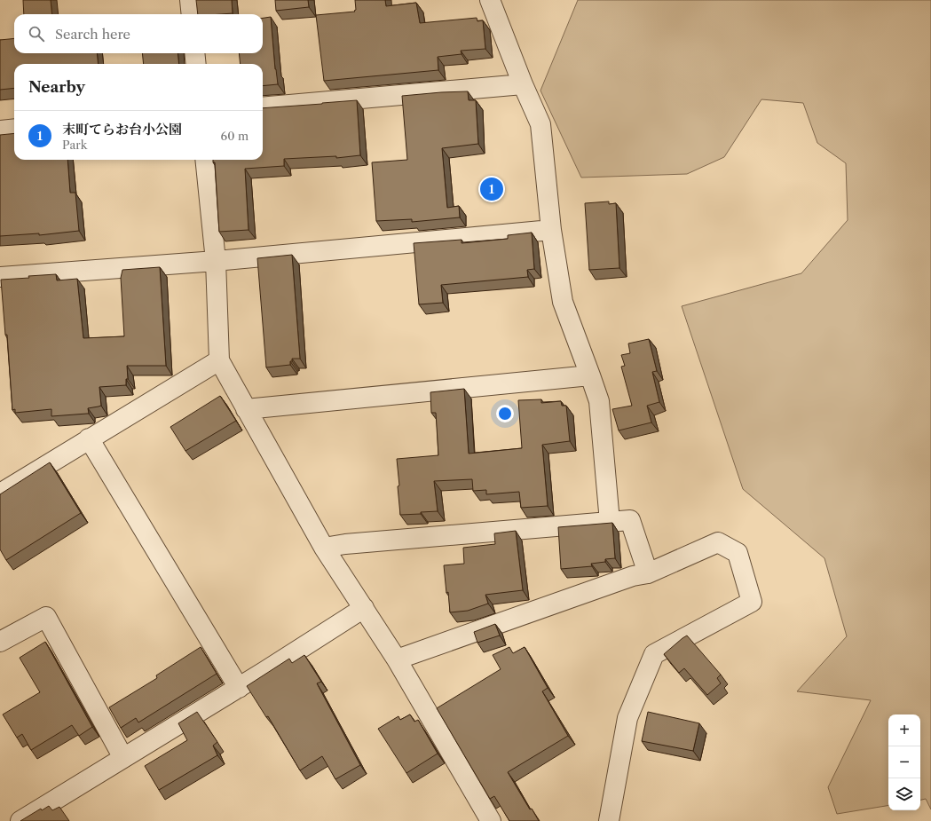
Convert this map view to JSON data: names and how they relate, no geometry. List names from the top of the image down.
{
  "page": {
    "search": "Search here",
    "heading": "Nearby",
    "list": [
      {
        "mark": "1",
        "name": "末町てらお台小公園",
        "note": "Park",
        "value": "60 m"
      }
    ],
    "pins": "1",
    "map_buttons": ["+", "−"]
  }
}
